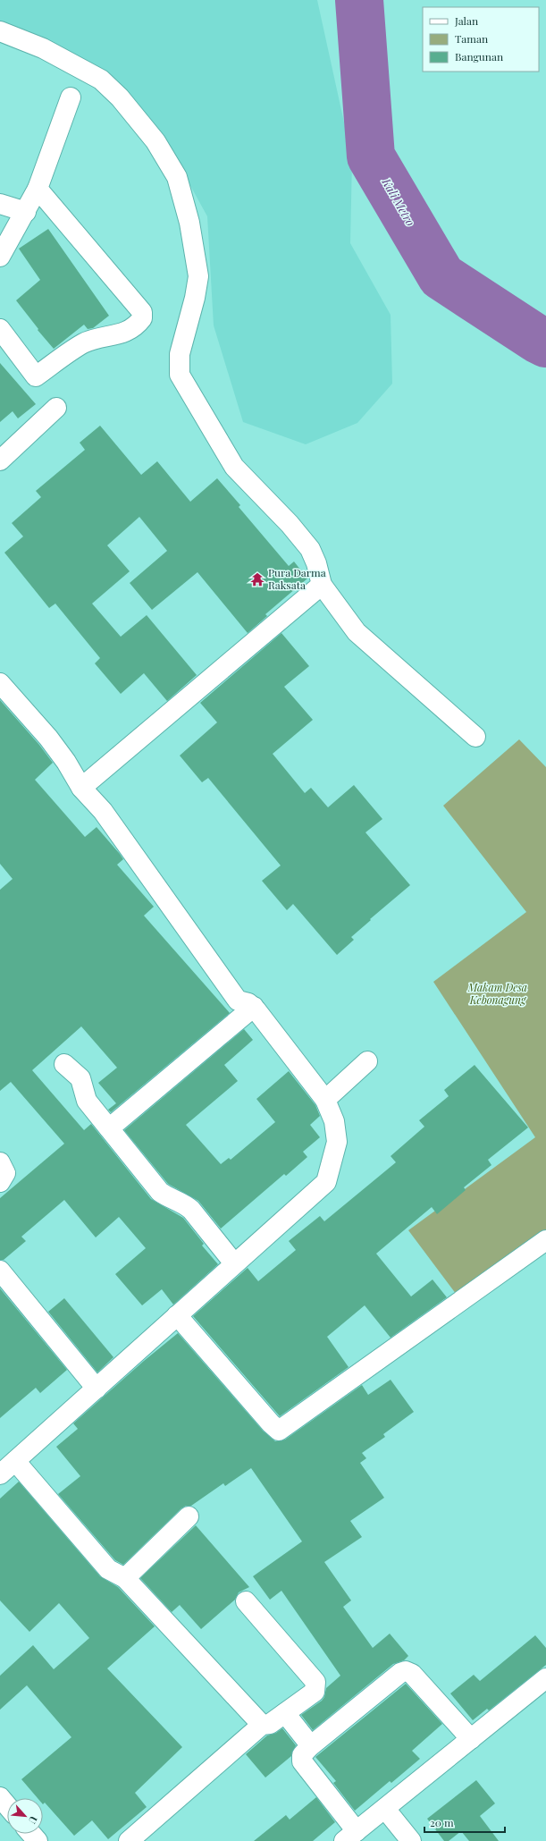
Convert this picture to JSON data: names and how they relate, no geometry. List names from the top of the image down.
{
  "water": ["Kali Metro"],
  "parks": ["Makam Desa Kebonagung"],
  "places": {
    "temple": ["Pura Darma Raksata"]
  },
  "legend": ["Jalan", "Taman", "Bangunan"],
  "scale_bar": "20 m",
  "north": "bottom right"
}
